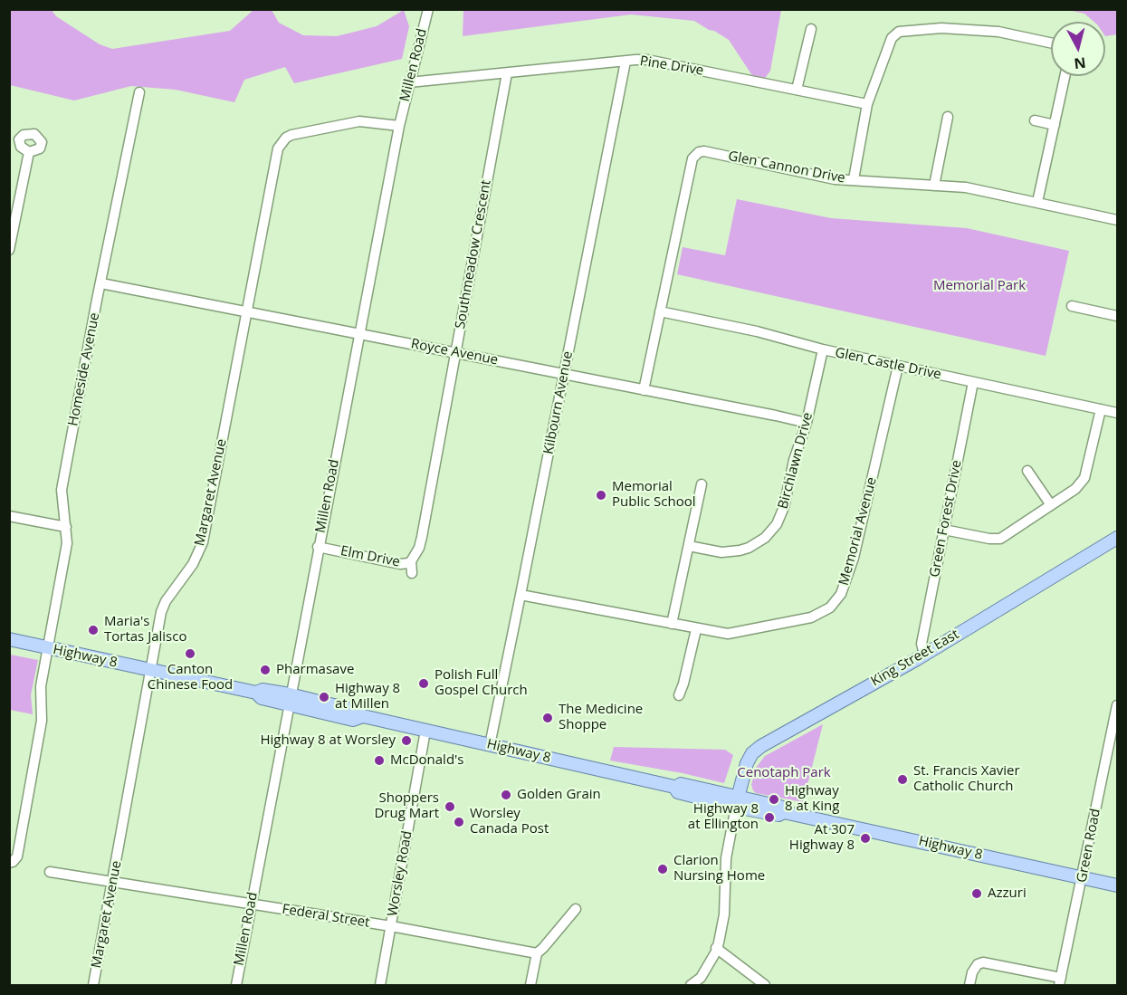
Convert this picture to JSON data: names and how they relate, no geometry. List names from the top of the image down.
{
  "streets": {
    "main road": ["Highway 8", "King Street East"],
    "street": [
      "Millen Road",
      "Pine Drive",
      "Glen Cannon Drive",
      "Southmeadow Crescent",
      "Royce Avenue",
      "Glen Castle Drive",
      "Homeside Avenue",
      "Kilbourn Avenue",
      "Birchlawn Drive",
      "Margaret Avenue",
      "Green Forest Drive",
      "Memorial Avenue",
      "Elm Drive",
      "Green Road",
      "Worsley Road",
      "Federal Street"
    ]
  },
  "crossings": [
    ["Millen Road", "Pine Drive"],
    ["Millen Road", "Royce Avenue"],
    ["Millen Road", "Margaret Avenue"],
    ["Millen Road", "Elm Drive"],
    ["Millen Road", "Highway 8"],
    ["Millen Road", "Federal Street"],
    ["Pine Drive", "Southmeadow Crescent"],
    ["Pine Drive", "Kilbourn Avenue"],
    ["Glen Cannon Drive", "Royce Avenue"],
    ["Glen Cannon Drive", "Glen Castle Drive"],
    ["Southmeadow Crescent", "Royce Avenue"],
    ["Southmeadow Crescent", "Elm Drive"],
    ["Royce Avenue", "Homeside Avenue"],
    ["Royce Avenue", "Kilbourn Avenue"],
    ["Royce Avenue", "Birchlawn Drive"],
    ["Royce Avenue", "Margaret Avenue"],
    ["Glen Castle Drive", "Birchlawn Drive"],
    ["Glen Castle Drive", "Green Forest Drive"],
    ["Glen Castle Drive", "Memorial Avenue"],
    ["Homeside Avenue", "Highway 8"],
    ["Kilbourn Avenue", "Memorial Avenue"],
    ["Kilbourn Avenue", "Highway 8"],
    ["Margaret Avenue", "Highway 8"],
    ["Margaret Avenue", "Federal Street"],
    ["Green Forest Drive", "King Street East"],
    ["Highway 8", "King Street East"],
    ["Highway 8", "Green Road"],
    ["Highway 8", "Worsley Road"],
    ["Worsley Road", "Federal Street"]
  ],
  "parks": ["Memorial Park", "Cenotaph Park"],
  "places": [
    "Memorial Public School",
    "Maria's Tortas Jalisco",
    "Canton Chinese Food",
    "Pharmasave",
    "Polish Full Gospel Church",
    "Highway 8 at Millen",
    "The Medicine Shoppe",
    "Highway 8 at Worsley",
    "McDonald's",
    "St. Francis Xavier Catholic Church",
    "Golden Grain",
    "Highway 8 at King",
    "Shoppers Drug Mart",
    "Highway 8 at Ellington",
    "Worsley Canada Post",
    "At 307 Highway 8",
    "Clarion Nursing Home",
    "Azzuri"
  ],
  "north": "bottom"
}
